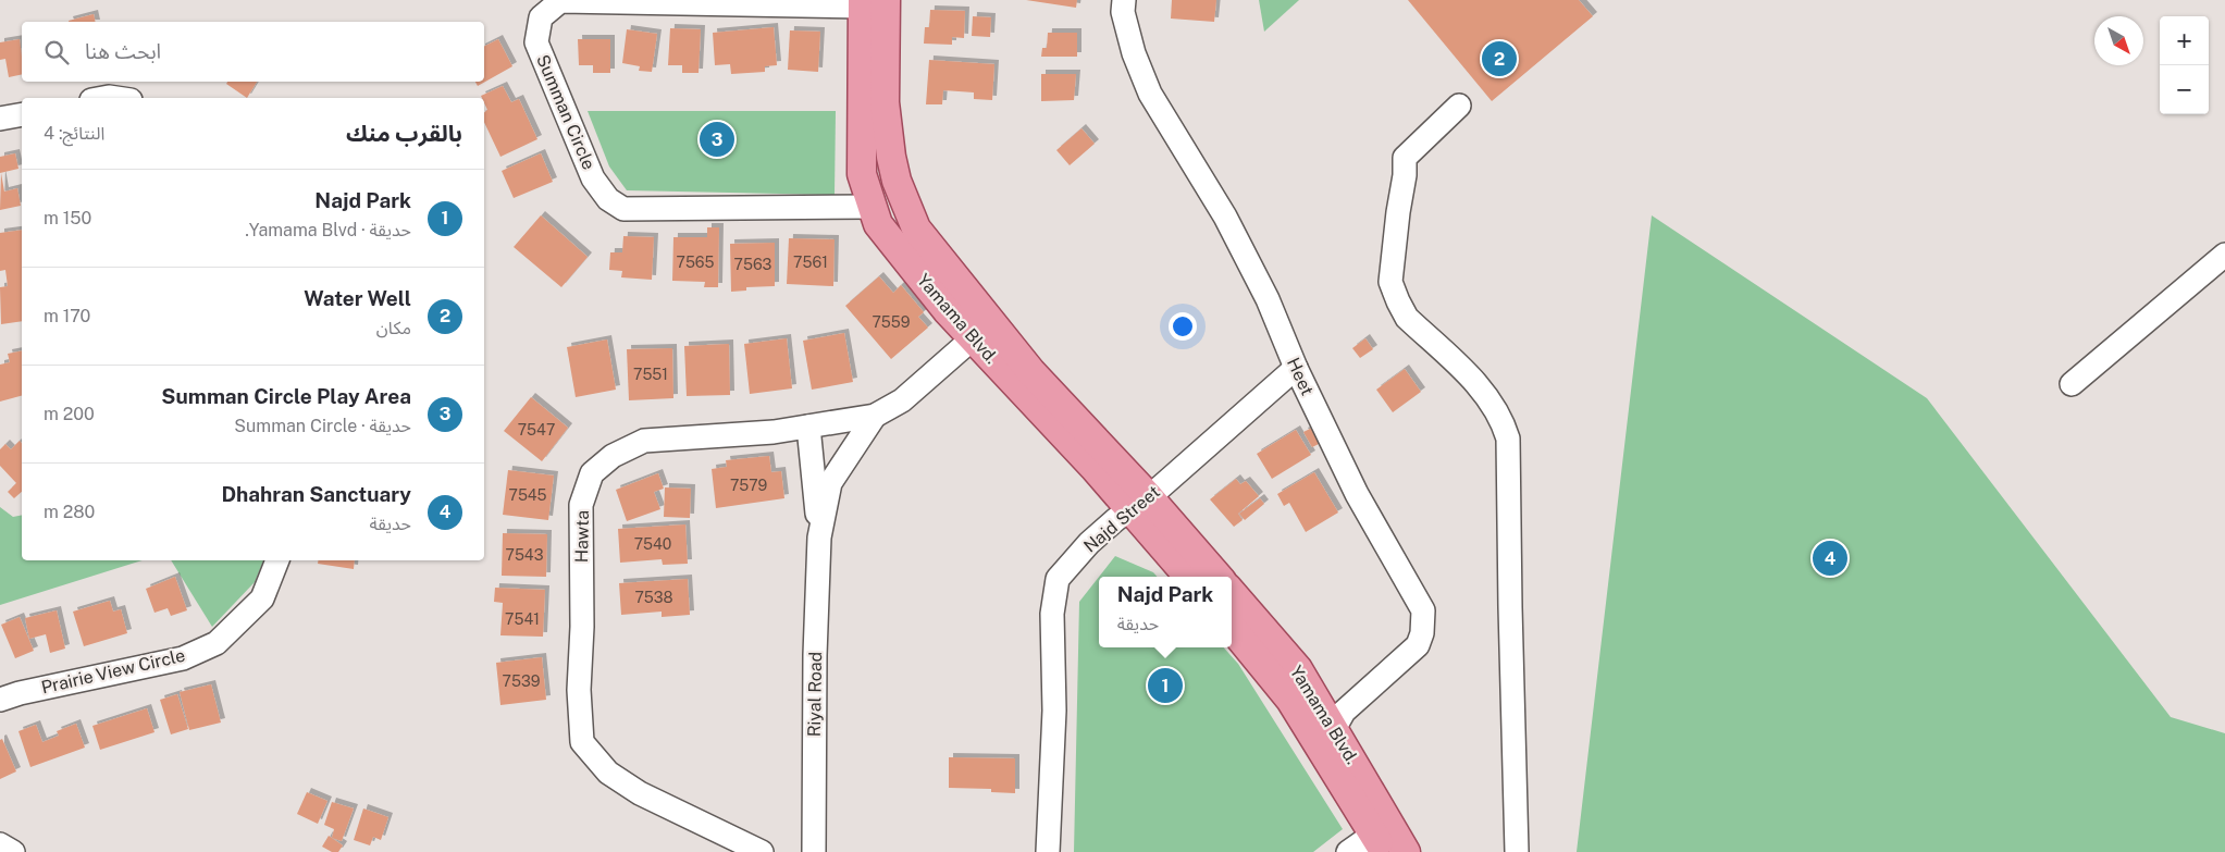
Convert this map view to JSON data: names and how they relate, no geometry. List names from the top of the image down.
{
  "streets": {
    "main road": ["Yamama Blvd."],
    "street": [
      "Summan Circle",
      "Heet",
      "Najd Street",
      "Hawta",
      "Prairie View Circle",
      "Riyal Road"
    ]
  },
  "crossings": [
    ["Summan Circle", "Yamama Blvd."],
    ["Yamama Blvd.", "Heet"],
    ["Yamama Blvd.", "Najd Street"],
    ["Yamama Blvd.", "Hawta"],
    ["Heet", "Najd Street"],
    ["Hawta", "Riyal Road"]
  ],
  "house_numbers": [
    "7565",
    "7561",
    "7563",
    "7559",
    "7551",
    "7547",
    "7579",
    "7545",
    "7540",
    "7543",
    "7538",
    "7541",
    "7539"
  ],
  "north": "bottom right",
  "page": {
    "map_buttons": ["+", "−"],
    "search": "ابحث هنا",
    "pins": [
      "2",
      "3",
      "4",
      "1"
    ],
    "heading": ["بالقرب منك", "النتائج: 4"],
    "list": [
      {
        "mark": "1",
        "name": "Najd Park",
        "note": "حديقة · Yamama Blvd.",
        "value": "150 m"
      },
      {
        "mark": "2",
        "name": "Water Well",
        "note": "مكان",
        "value": "170 m"
      },
      {
        "mark": "3",
        "name": "Summan Circle Play Area",
        "note": "حديقة · Summan Circle",
        "value": "200 m"
      },
      {
        "mark": "4",
        "name": "Dhahran Sanctuary",
        "note": "حديقة",
        "value": "280 m"
      }
    ],
    "popup": ["Najd Park", "حديقة"]
  }
}
